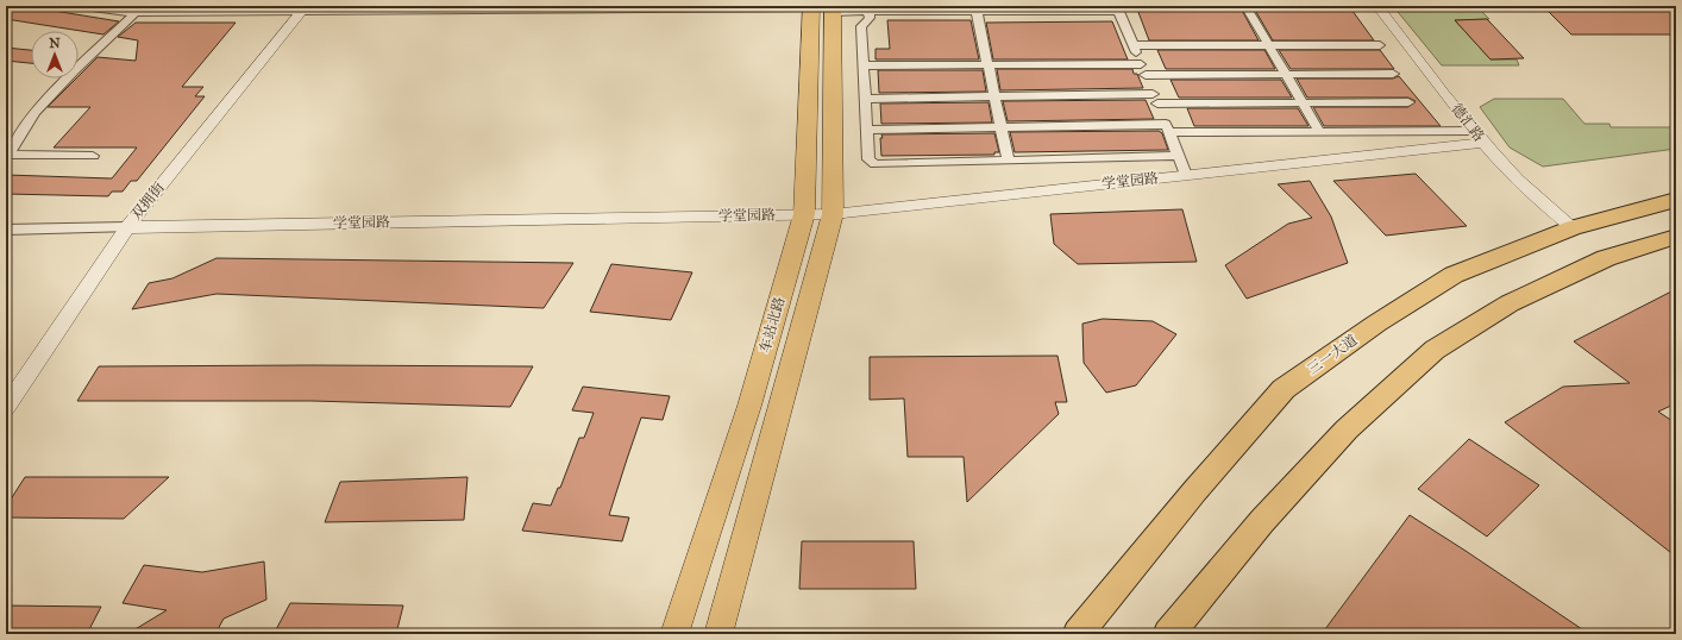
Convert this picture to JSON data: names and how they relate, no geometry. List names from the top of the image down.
{
  "streets": {
    "highway": ["三一大道"],
    "main road": ["车站北路"],
    "street": ["德汇路", "学堂园路", "双拥街"]
  },
  "crossings": [
    ["德汇路", "学堂园路"],
    ["德汇路", "三一大道"],
    ["学堂园路", "双拥街"],
    ["学堂园路", "车站北路"]
  ],
  "north": "top"
}
